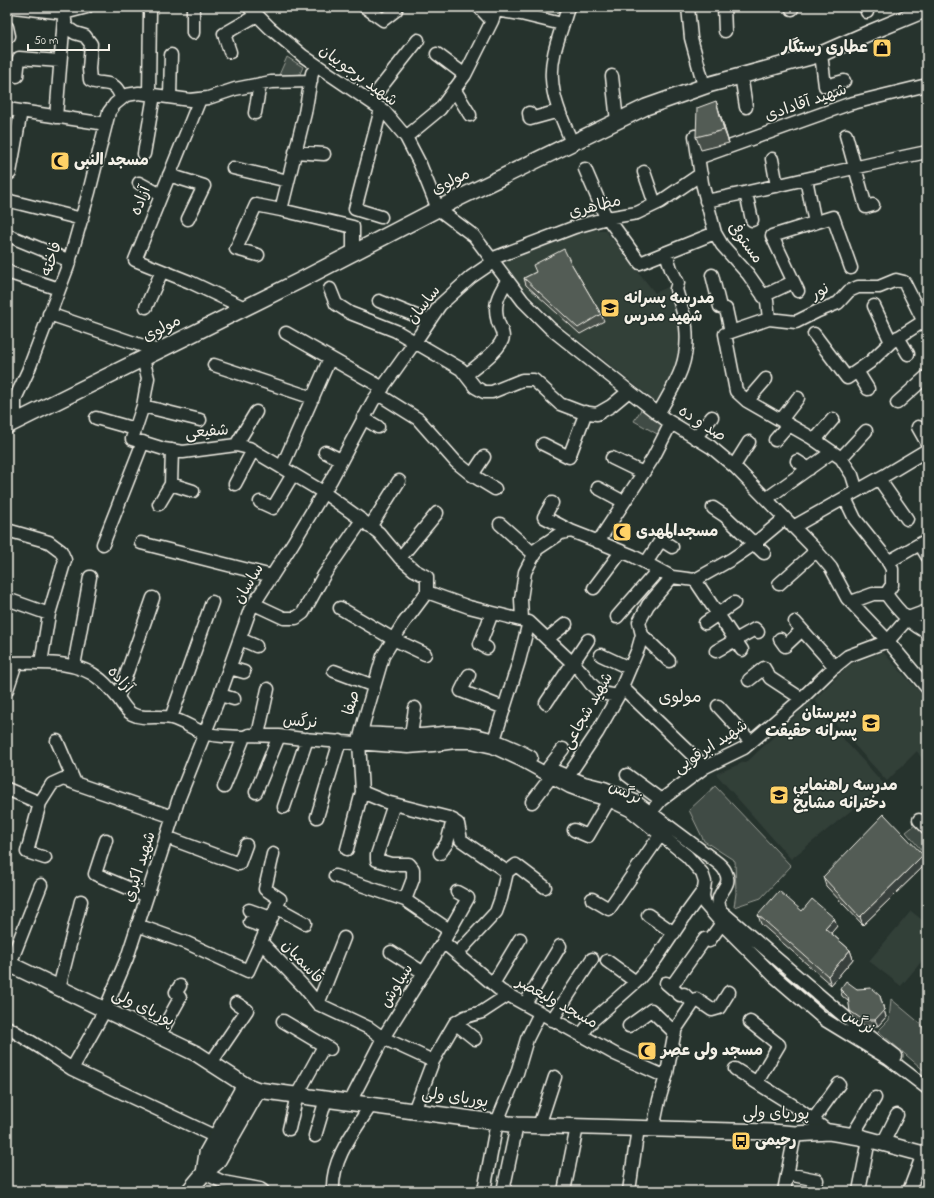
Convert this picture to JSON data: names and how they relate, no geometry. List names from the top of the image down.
{
  "streets": {
    "main road": ["مولوی", "پوریای ولی"],
    "street": [
      "شهید برجوییان",
      "شهید آقادادی",
      "آزاده",
      "مظاهری",
      "مستوفی",
      "فاخته",
      "نور",
      "ساسان",
      "صد و ده",
      "شفیعی",
      "صفا",
      "شهید شجاعی",
      "نرگس",
      "شهید ابرقویی",
      "شهید اکبری",
      "قاسمیان",
      "سیاوش",
      "مسجد ولیعصر"
    ]
  },
  "crossings": [
    ["شهید برجوییان", "مولوی"],
    ["شهید برجوییان", "صد و ده"],
    ["شهید آقادادی", "مستوفی"],
    ["مولوی", "آزاده"],
    ["مولوی", "فاخته"],
    ["مولوی", "صد و ده"],
    ["آزاده", "ساسان"],
    ["آزاده", "نرگس"],
    ["آزاده", "شهید اکبری"],
    ["مظاهری", "مستوفی"],
    ["مظاهری", "ساسان"],
    ["مظاهری", "صد و ده"],
    ["مستوفی", "نور"],
    ["ساسان", "صد و ده"],
    ["ساسان", "شفیعی"],
    ["ساسان", "نرگس"],
    ["ساسان", "شهید اکبری"],
    ["صد و ده", "شهید ابرقویی"],
    ["شفیعی", "صفا"],
    ["صفا", "نرگس"],
    ["شهید شجاعی", "نرگس"],
    ["نرگس", "شهید ابرقویی"],
    ["نرگس", "شهید اکبری"],
    ["شهید اکبری", "قاسمیان"],
    ["شهید اکبری", "پوریای ولی"],
    ["قاسمیان", "سیاوش"],
    ["سیاوش", "مسجد ولیعصر"],
    ["سیاوش", "پوریای ولی"]
  ],
  "districts": ["مولوی"],
  "places": {
    "shop": ["عطاری رستگار"],
    "mosque": ["مسجد النبی", "مسجدالمهدی", "مسجد ولی عصر"],
    "school or university": ["مدرسه پسرانه شهید مدرس", "دبیرستان پسرانه حقیقت", "مدرسه راهنمایی دخترانه مشایخ"],
    "bus stop": ["رحیمی"]
  },
  "scale_bar": "50 m"
}
